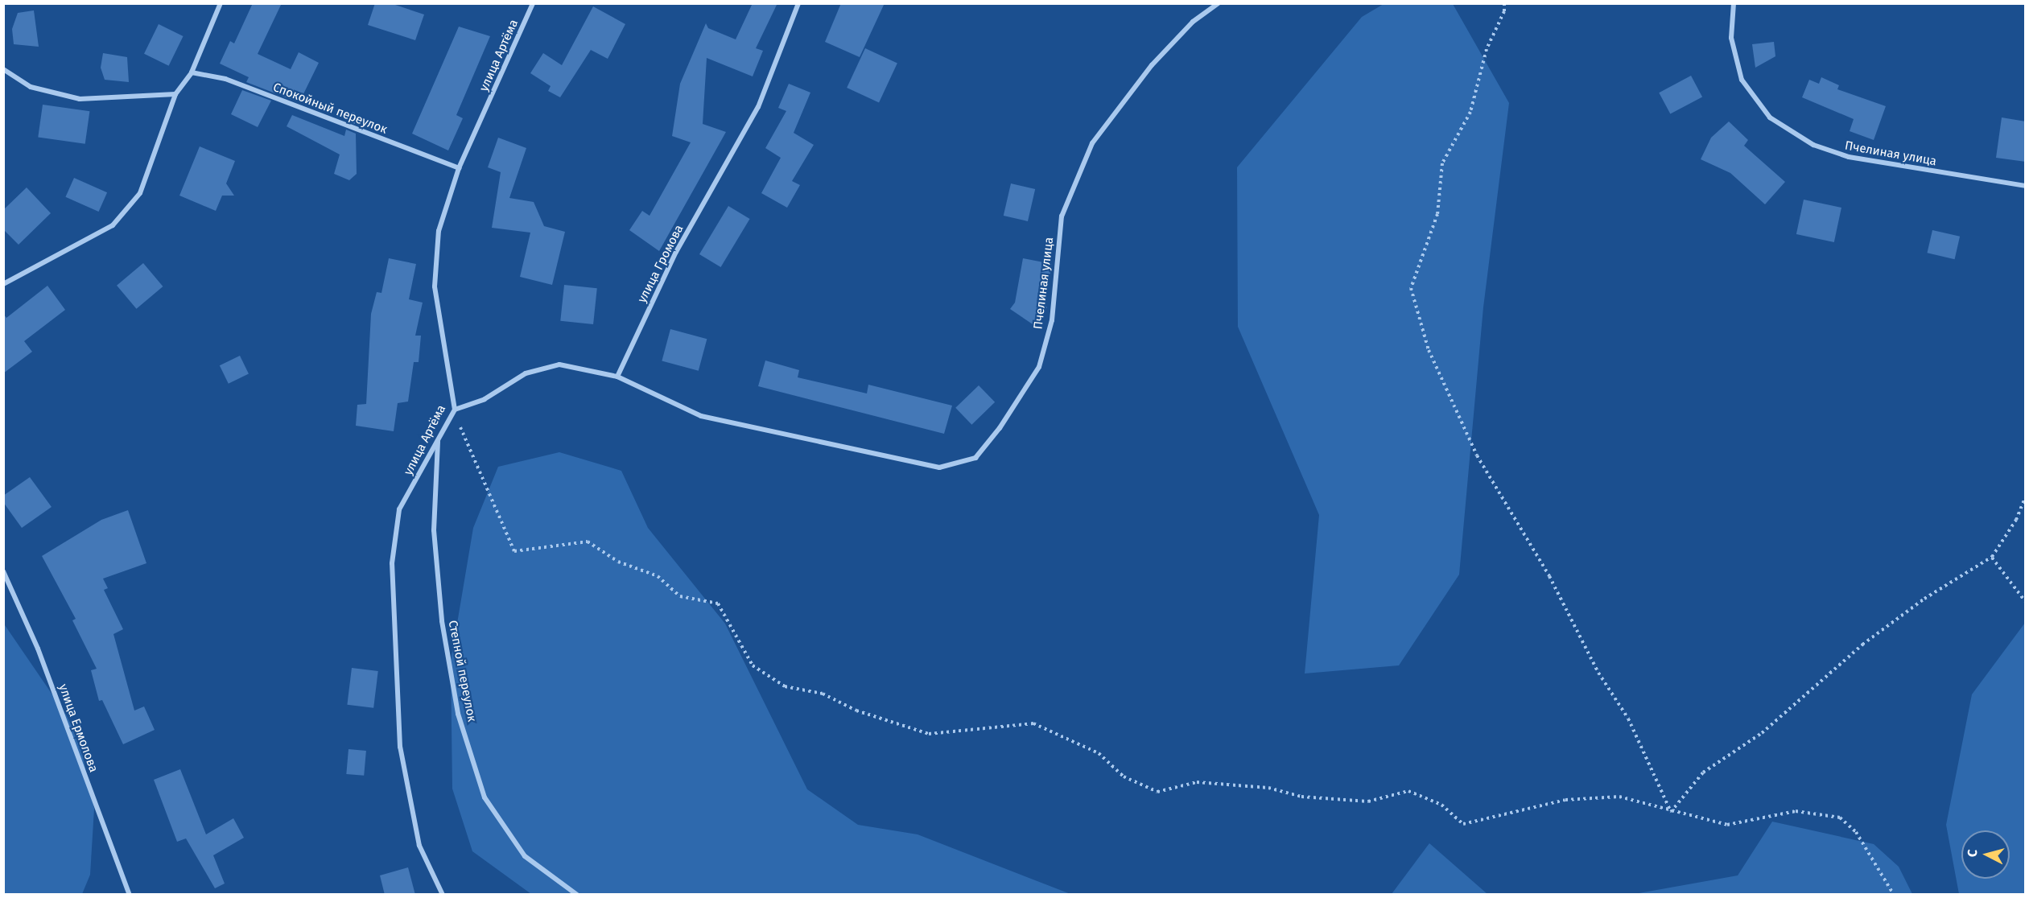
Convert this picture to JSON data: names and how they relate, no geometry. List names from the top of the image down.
{
  "streets": {
    "street": [
      "улица Артёма",
      "Спокойный переулок",
      "Пчелиная улица",
      "улица Громова",
      "Степной переулок",
      "улица Ермолова"
    ]
  },
  "crossings": [
    ["улица Артёма", "Спокойный переулок"],
    ["улица Артёма", "Степной переулок"],
    ["Пчелиная улица", "улица Громова"]
  ],
  "north": "left"
}
